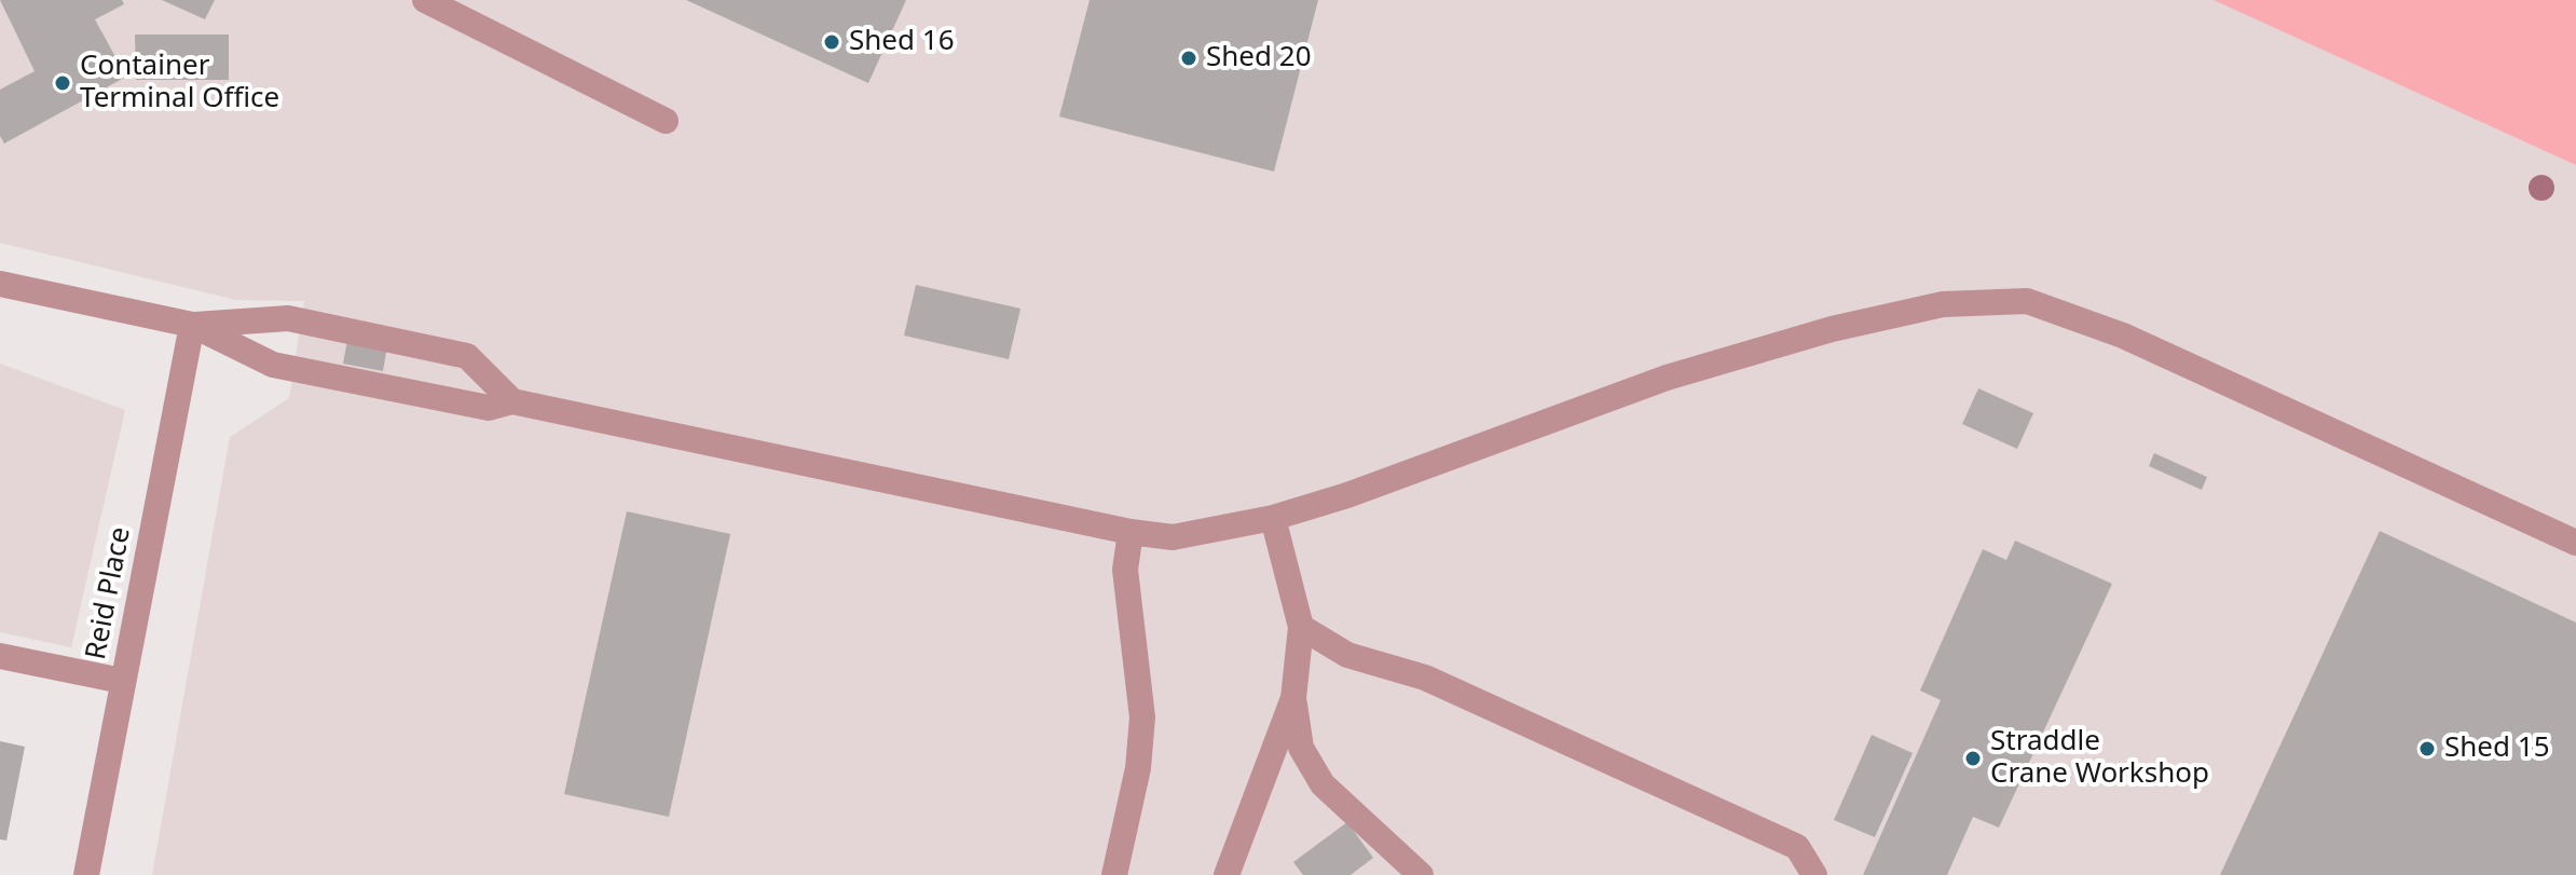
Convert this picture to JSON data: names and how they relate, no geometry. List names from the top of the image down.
{
  "streets": {
    "street": ["Reid Place"]
  },
  "places": [
    "Shed 16",
    "Shed 20",
    "Container Terminal Office",
    "Shed 15",
    "Straddle Crane Workshop"
  ]
}
